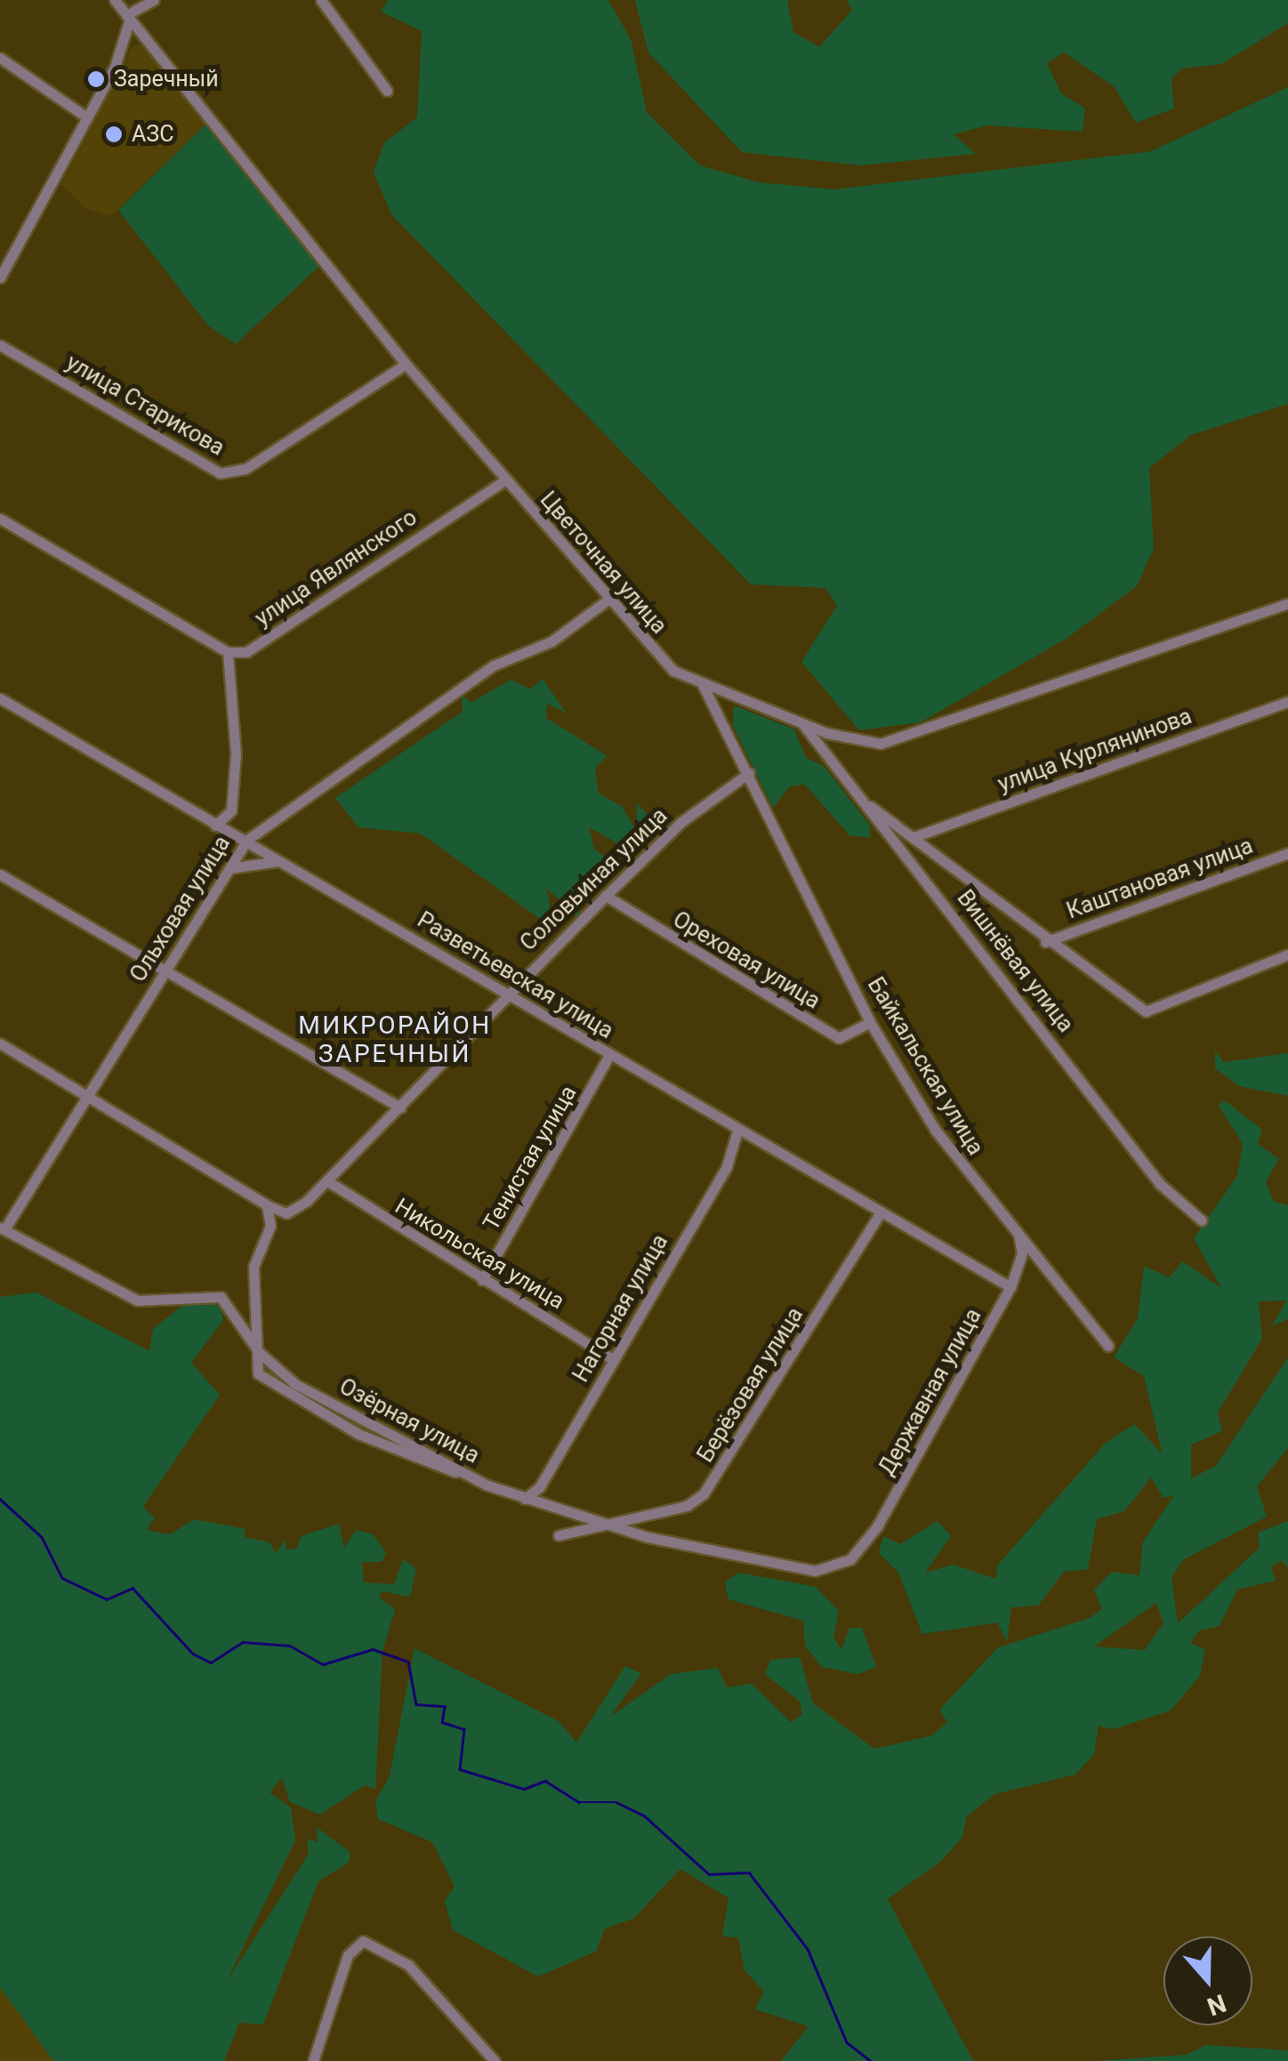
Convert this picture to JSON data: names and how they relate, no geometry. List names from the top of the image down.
{
  "streets": {
    "street": [
      "улица Старикова",
      "Цветочная улица",
      "улица Являнского",
      "улица Курлянинова",
      "Каштановая улица",
      "Соловьиная улица",
      "Ольховая улица",
      "Ореховая улица",
      "Вишнёвая улица",
      "Разветьевская улица",
      "Байкальская улица",
      "Тенистая улица",
      "Никольская улица",
      "Нагорная улица",
      "Берёзовая улица",
      "Державная улица",
      "Озёрная улица"
    ]
  },
  "crossings": [
    ["улица Старикова", "Цветочная улица"],
    ["Цветочная улица", "улица Являнского"],
    ["Цветочная улица", "Ольховая улица"],
    ["Цветочная улица", "Вишнёвая улица"],
    ["Цветочная улица", "Байкальская улица"],
    ["Соловьиная улица", "Ореховая улица"],
    ["Соловьиная улица", "Разветьевская улица"],
    ["Соловьиная улица", "Байкальская улица"],
    ["Соловьиная улица", "Никольская улица"],
    ["Ольховая улица", "Разветьевская улица"],
    ["Ольховая улица", "Озёрная улица"],
    ["Ореховая улица", "Байкальская улица"],
    ["Разветьевская улица", "Тенистая улица"],
    ["Разветьевская улица", "Нагорная улица"],
    ["Разветьевская улица", "Берёзовая улица"],
    ["Разветьевская улица", "Державная улица"],
    ["Байкальская улица", "Державная улица"],
    ["Тенистая улица", "Никольская улица"],
    ["Никольская улица", "Нагорная улица"],
    ["Нагорная улица", "Озёрная улица"],
    ["Берёзовая улица", "Озёрная улица"],
    ["Державная улица", "Озёрная улица"]
  ],
  "districts": ["МИКРОРАЙОН ЗАРЕЧНЫЙ"],
  "places": ["Заречный", "АЗС"],
  "north": "bottom"
}
